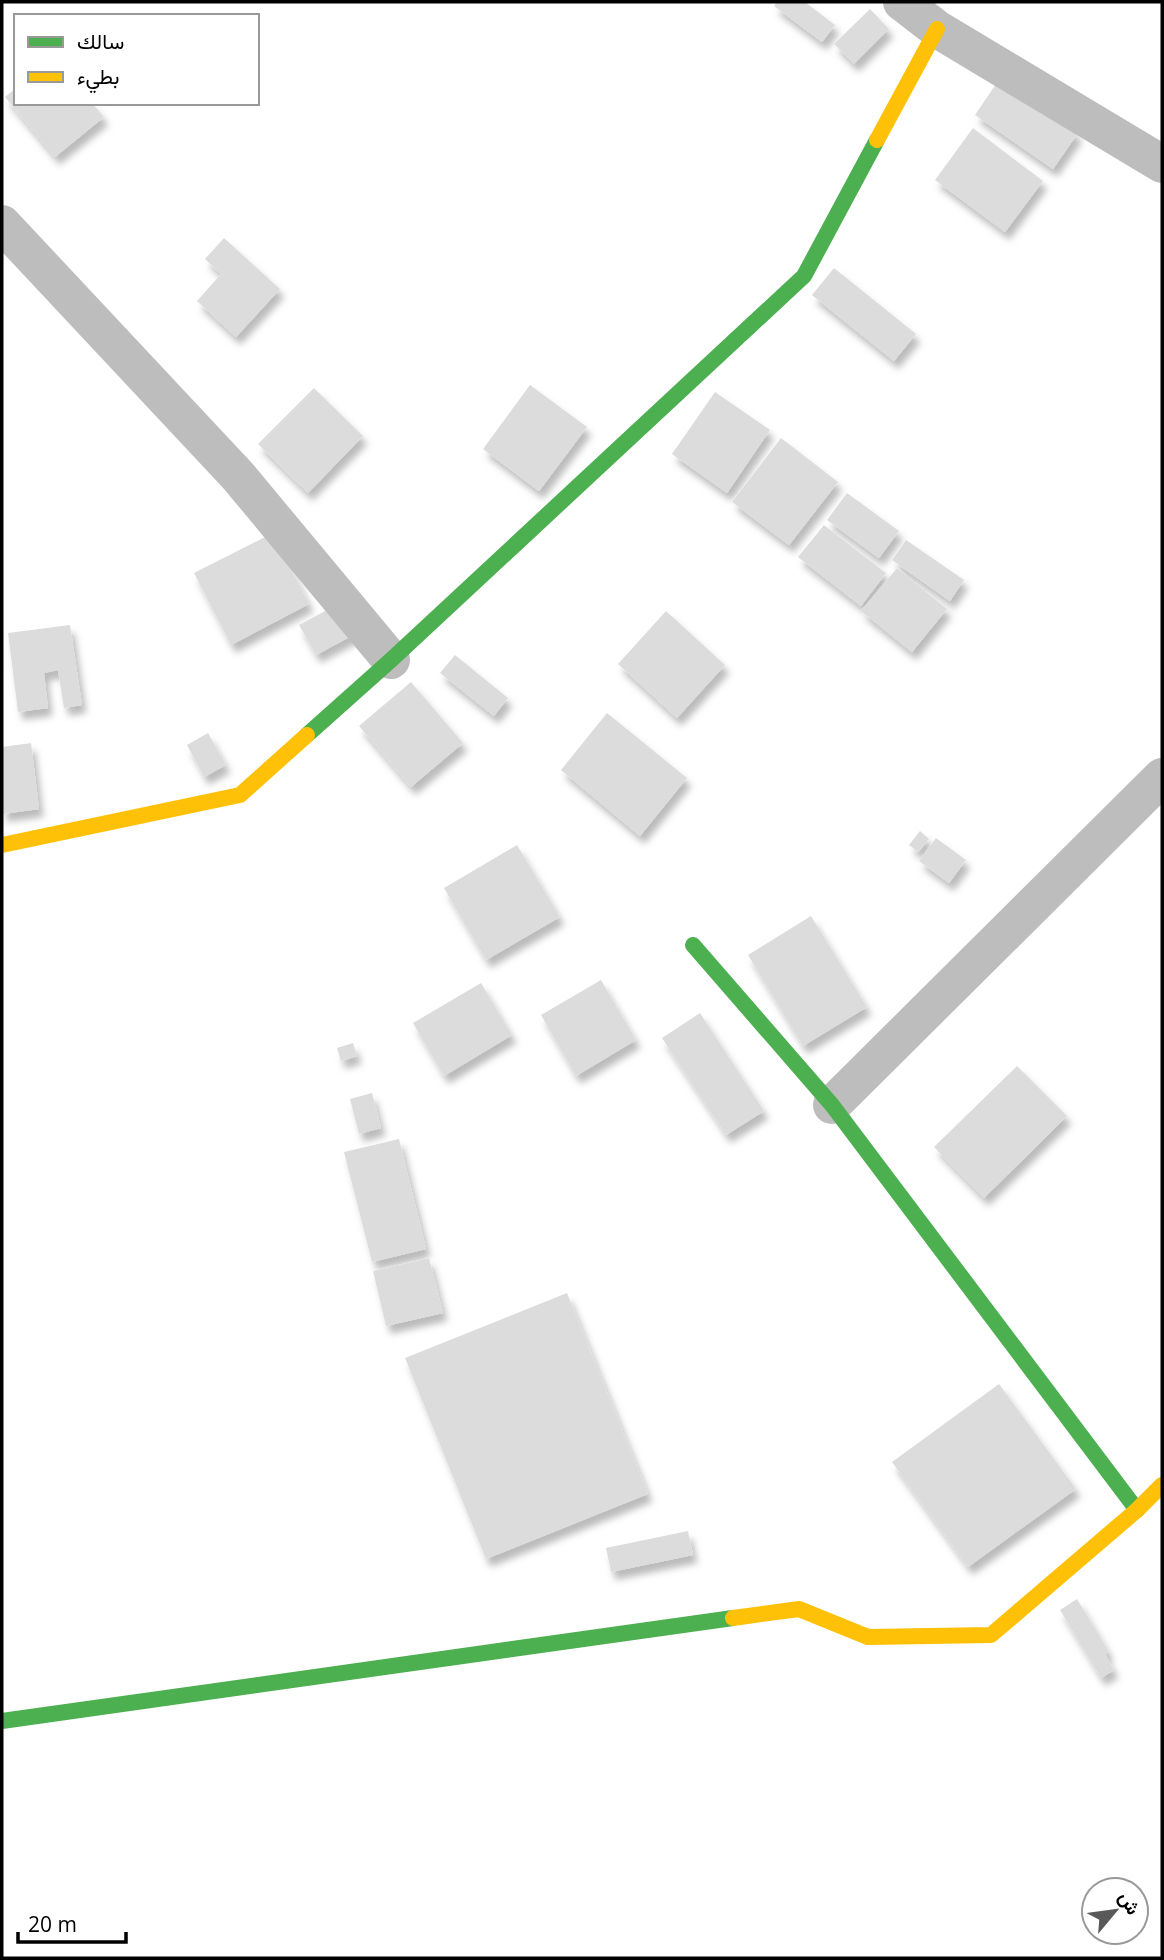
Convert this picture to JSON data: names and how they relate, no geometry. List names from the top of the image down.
{
  "legend": ["سالك", "بطيء"],
  "scale_bar": "20 m",
  "north": "top right"
}
